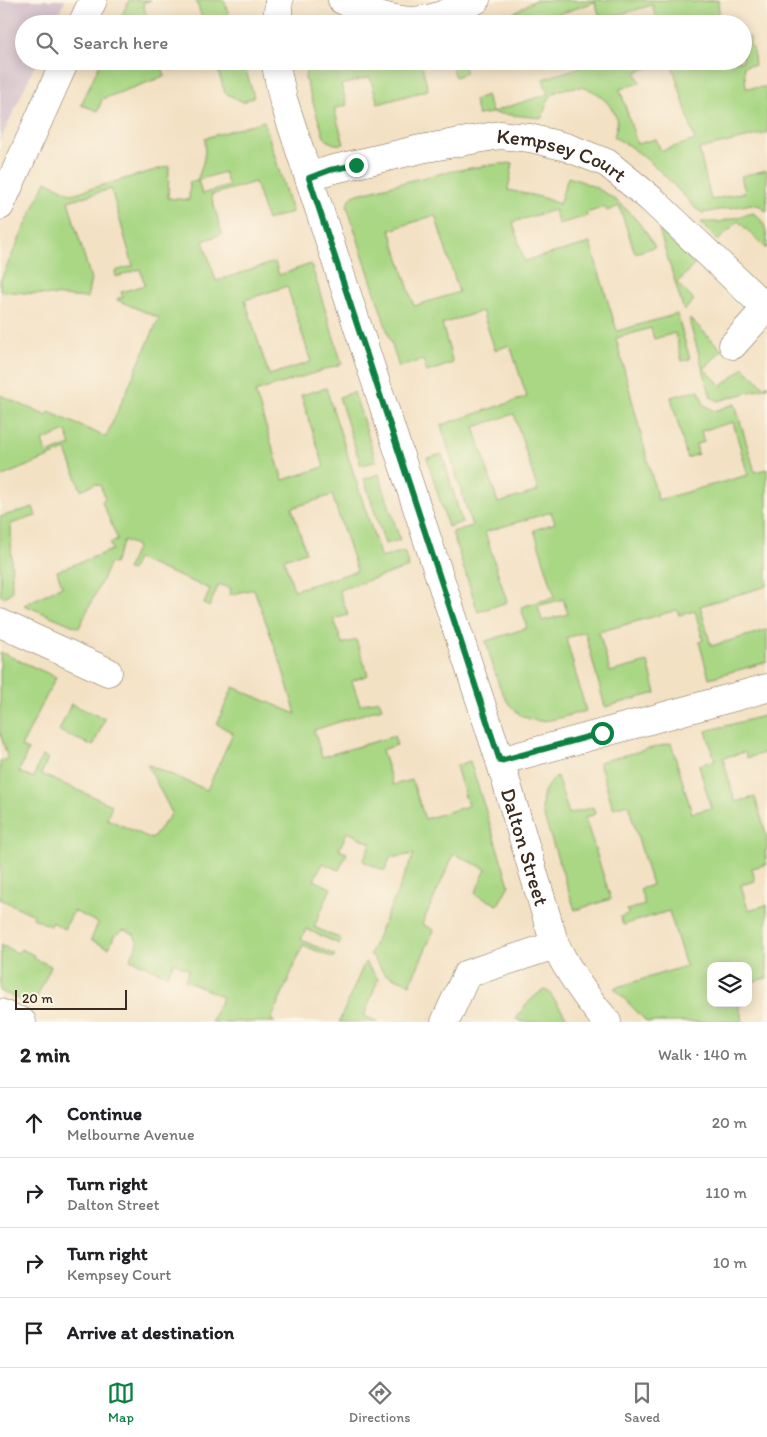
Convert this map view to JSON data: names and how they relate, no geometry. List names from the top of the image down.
{
  "streets": {
    "street": ["Kempsey Court", "Dalton Street"]
  },
  "crossings": [
    ["Kempsey Court", "Dalton Street"]
  ],
  "scale_bar": "20 m",
  "page": {
    "search": "Search here",
    "scale": "20 m",
    "heading": ["2 min", "Walk · 140 m"],
    "list": [
      ["Continue", "Melbourne Avenue", "20 m"],
      ["Turn right", "Dalton Street", "110 m"],
      ["Turn right", "Kempsey Court", "10 m"],
      "Arrive at destination"
    ],
    "nav": ["Map", "Directions", "Saved"]
  }
}
